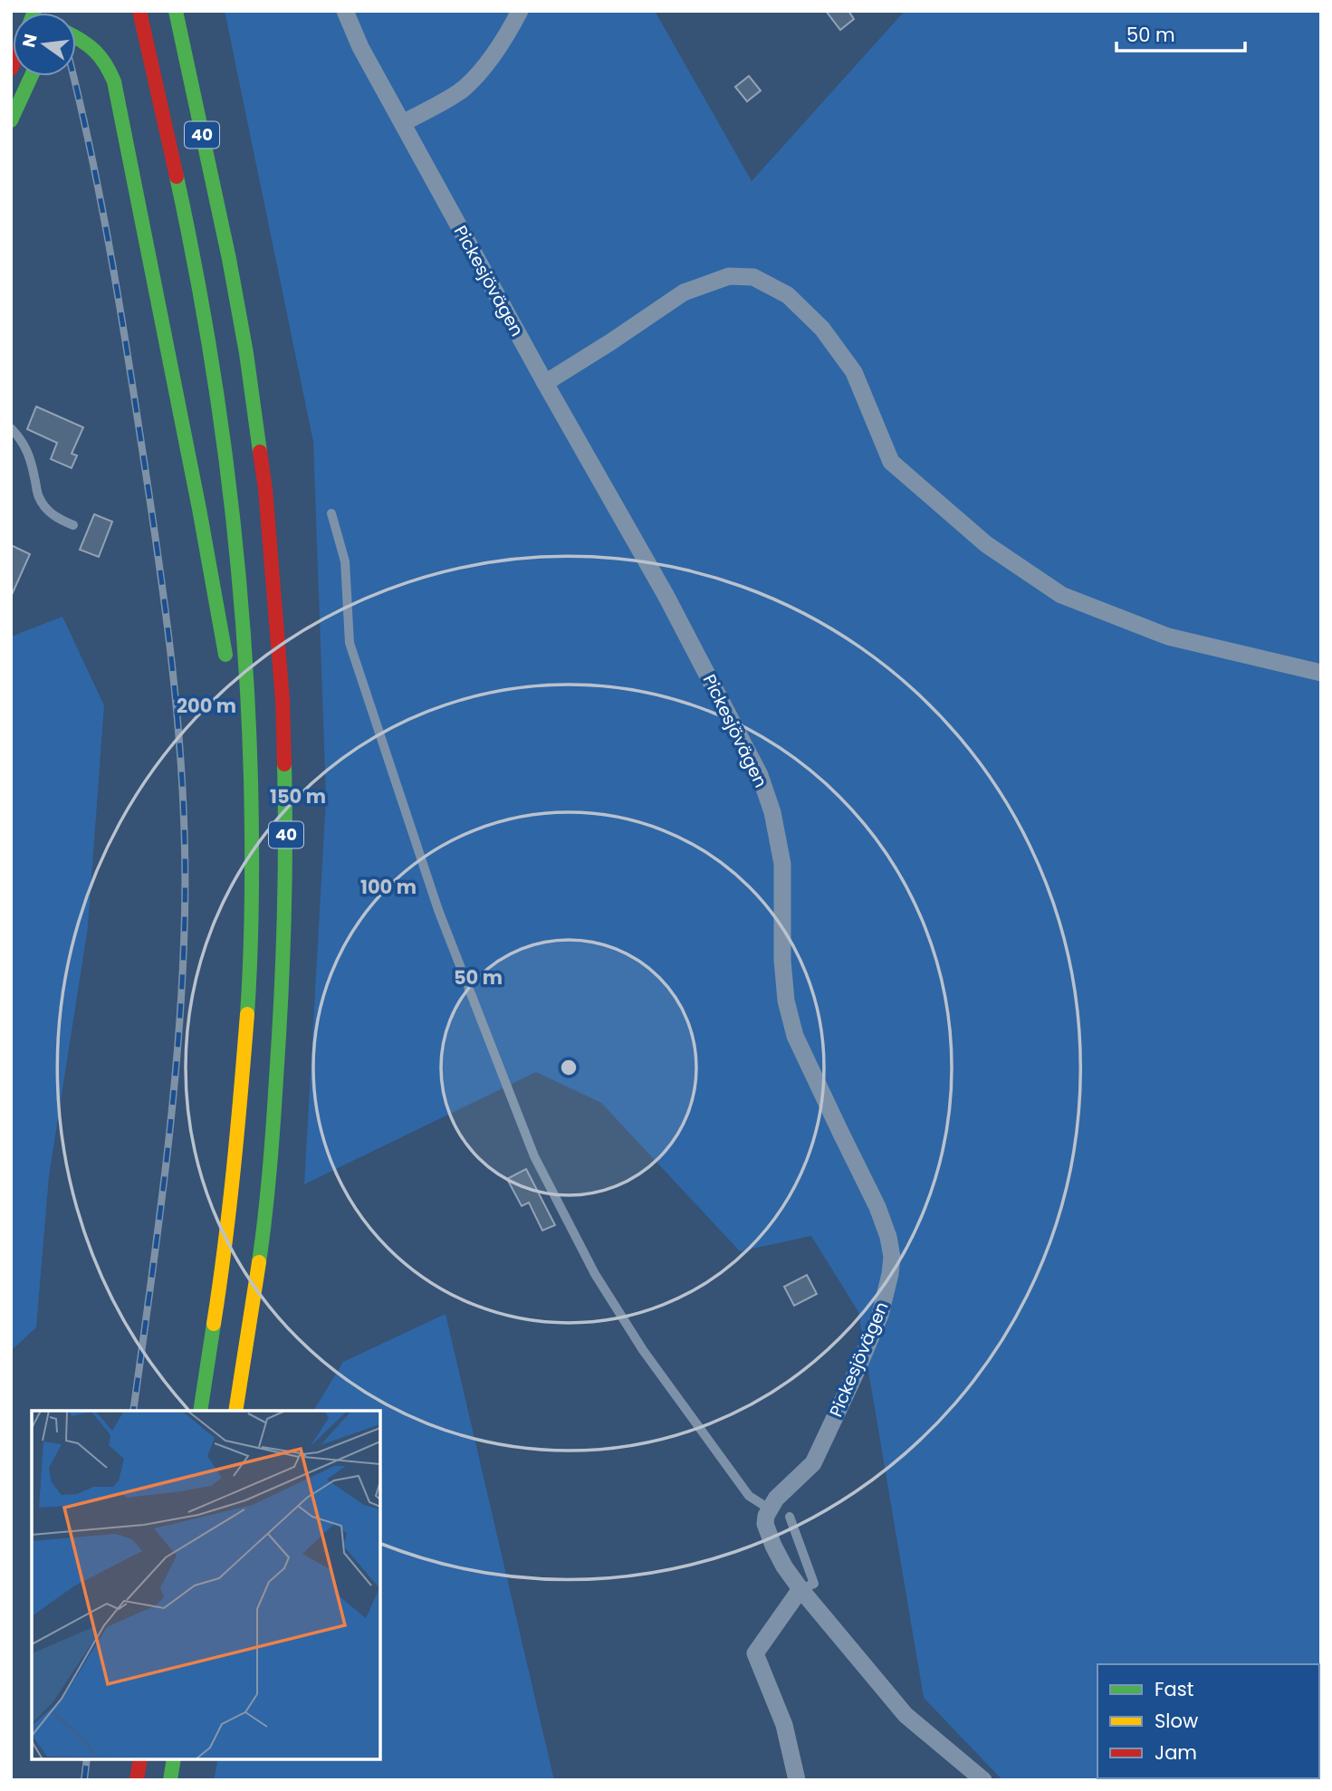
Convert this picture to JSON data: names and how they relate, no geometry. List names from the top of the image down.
{
  "streets": {
    "main road": ["40"],
    "street": ["Pickesjövägen"]
  },
  "legend": ["Fast", "Slow", "Jam"],
  "scale_bar": "50 m",
  "north": "left",
  "rings": [
    "200 m",
    "150 m",
    "100 m",
    "50 m"
  ]
}
